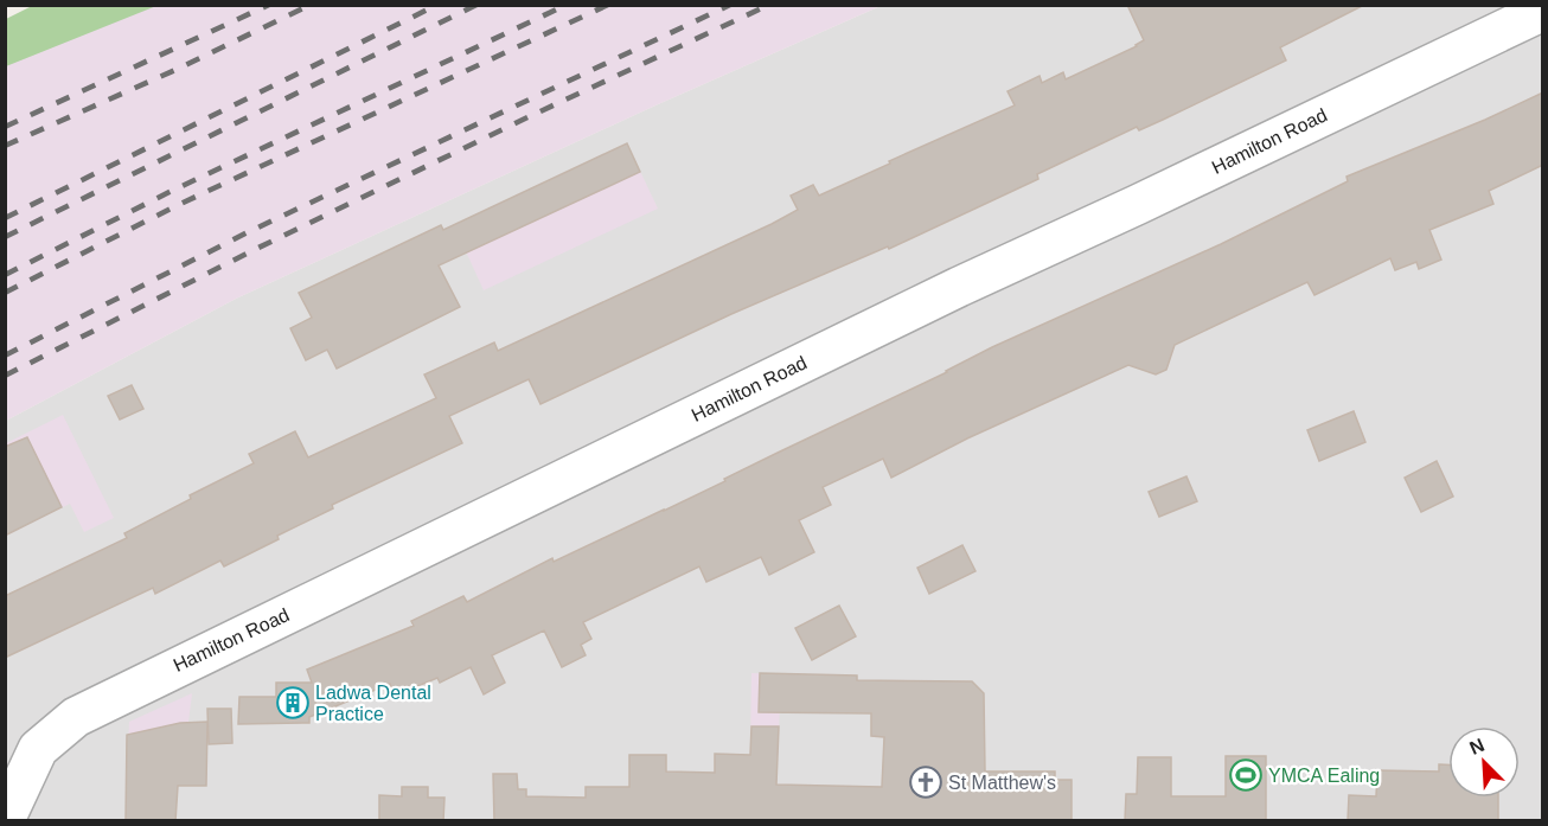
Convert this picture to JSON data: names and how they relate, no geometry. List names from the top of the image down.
{
  "streets": {
    "street": ["Hamilton Road"]
  },
  "places": {
    "building": ["Ladwa Dental Practice"],
    "sports": ["YMCA Ealing"],
    "church": ["St Matthew's"]
  },
  "north": "top left"
}
